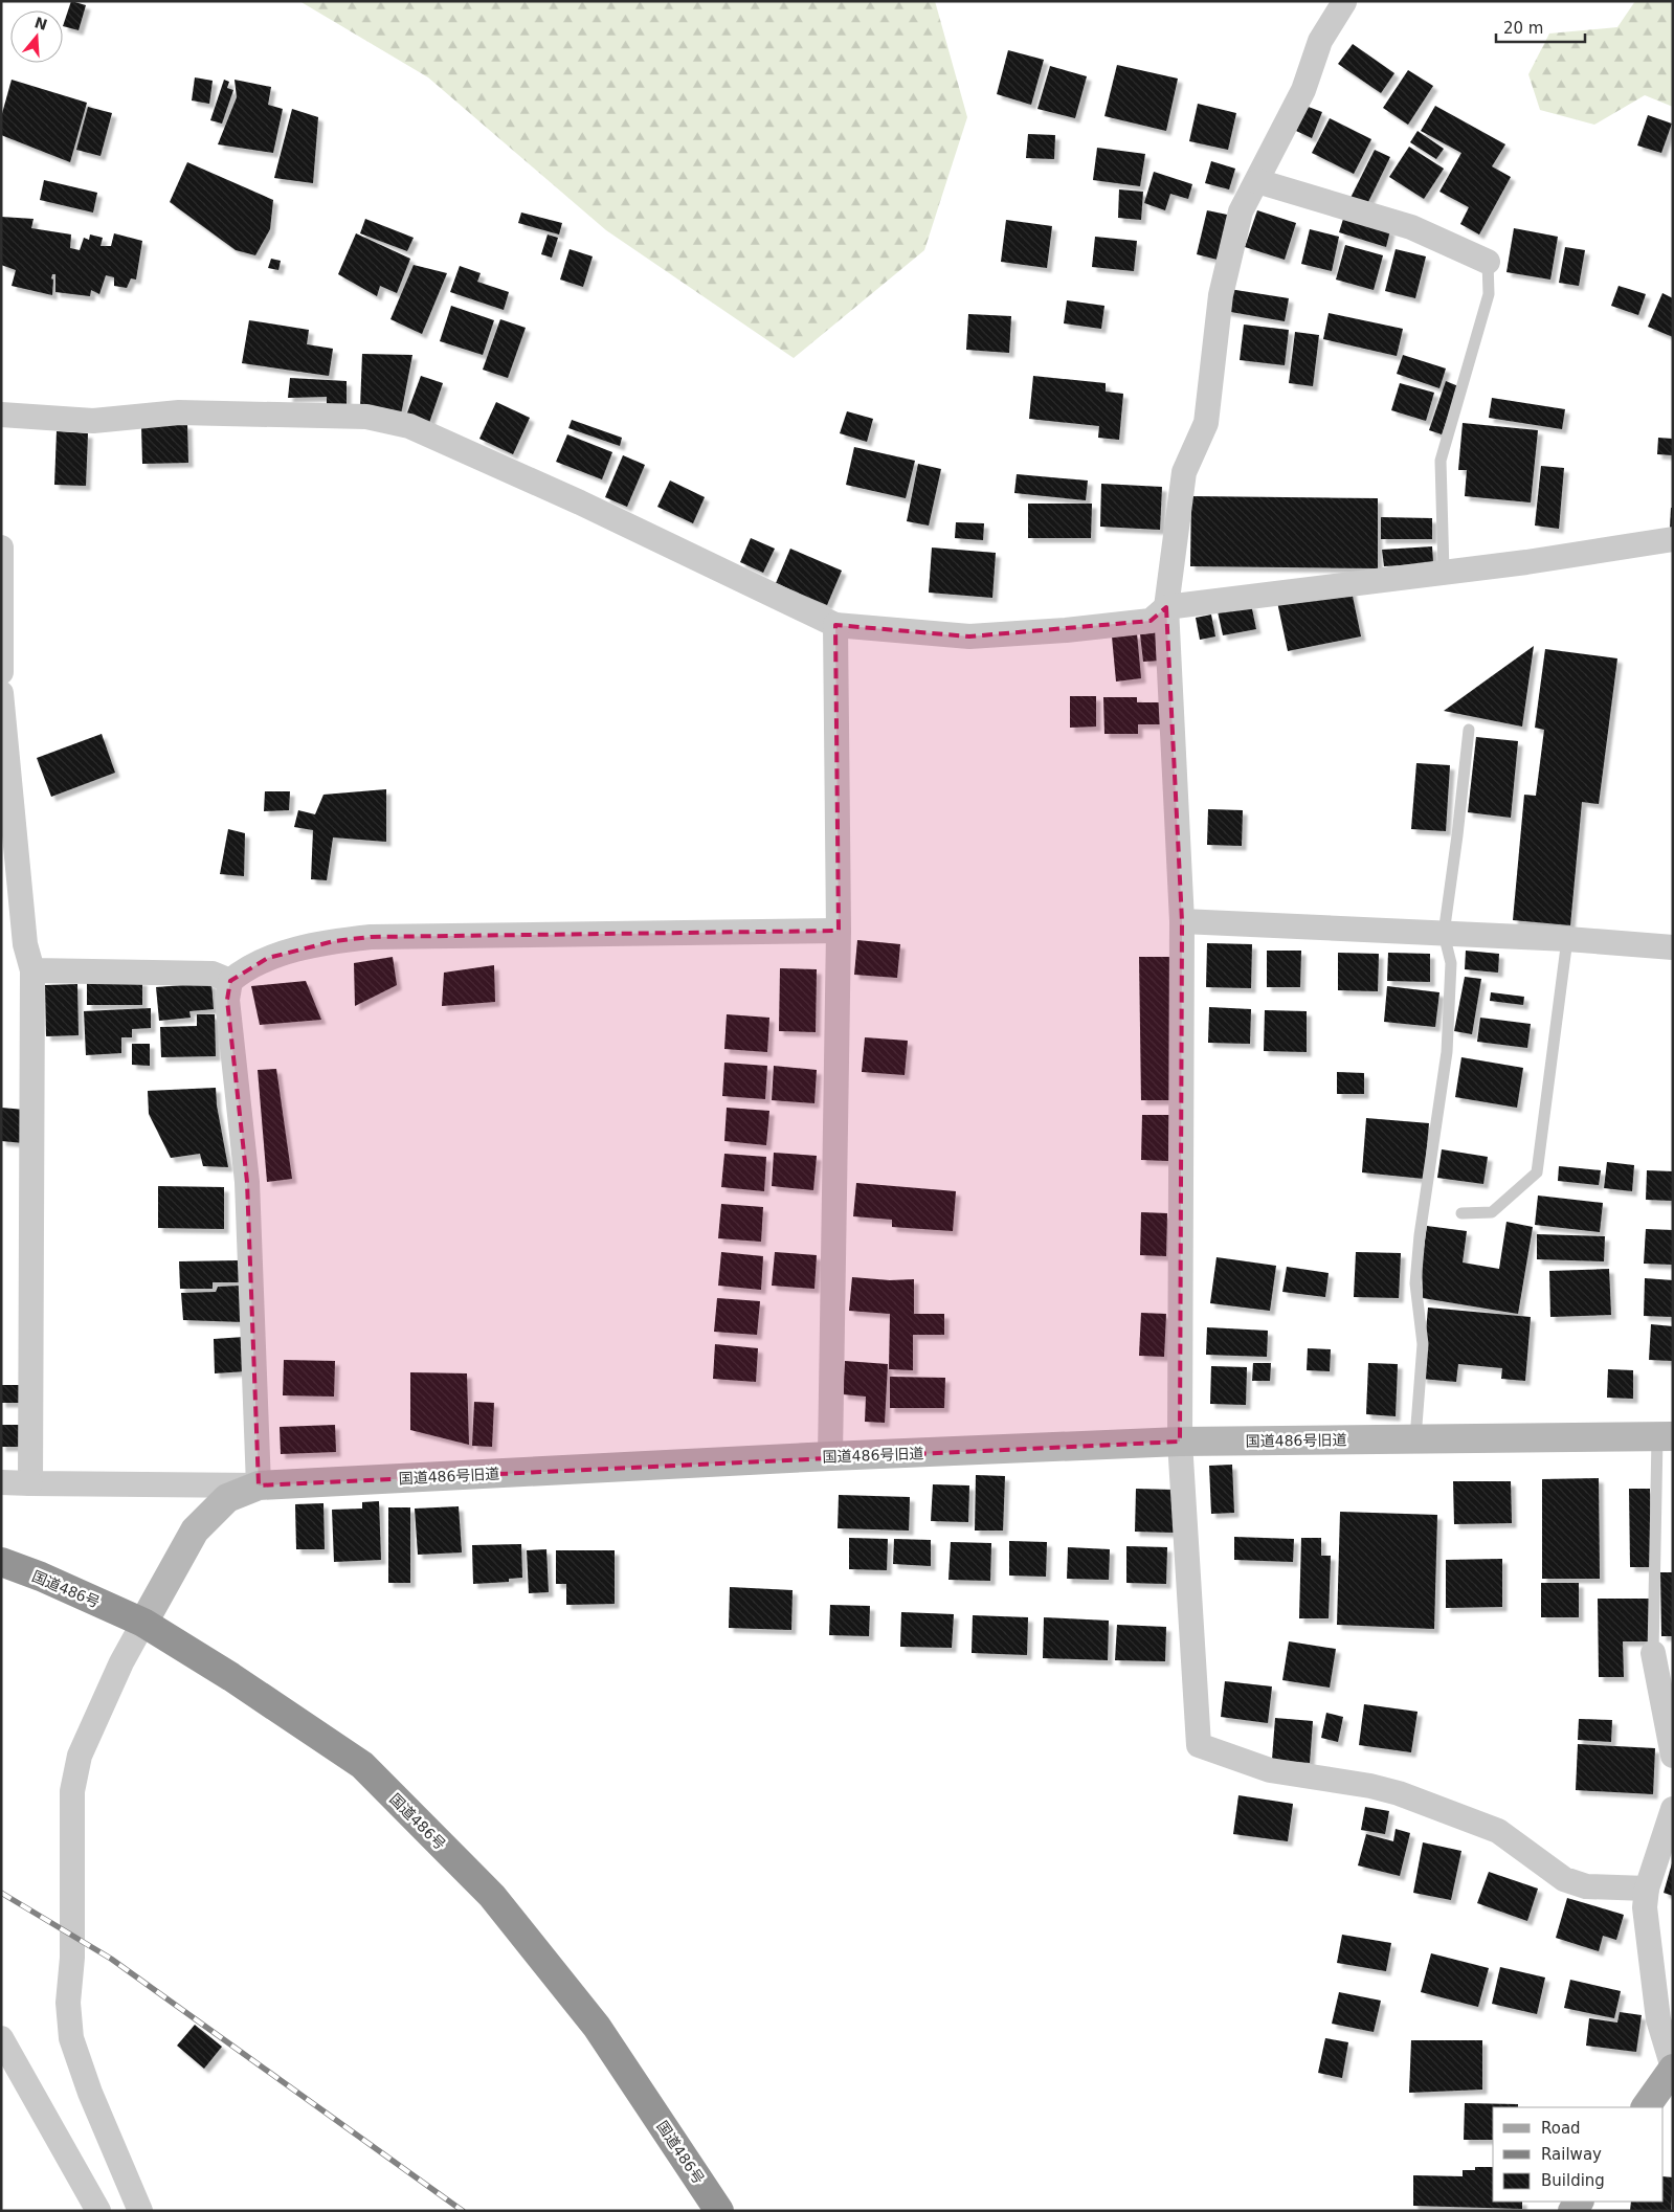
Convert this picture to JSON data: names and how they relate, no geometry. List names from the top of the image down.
{
  "streets": {
    "highway": ["国道486号"],
    "street": ["国道486号旧道"]
  },
  "crossings": [
    ["国道486号旧道", "国道486号"]
  ],
  "legend": ["Road", "Railway", "Building"],
  "scale_bar": "20 m",
  "north": "top"
}
